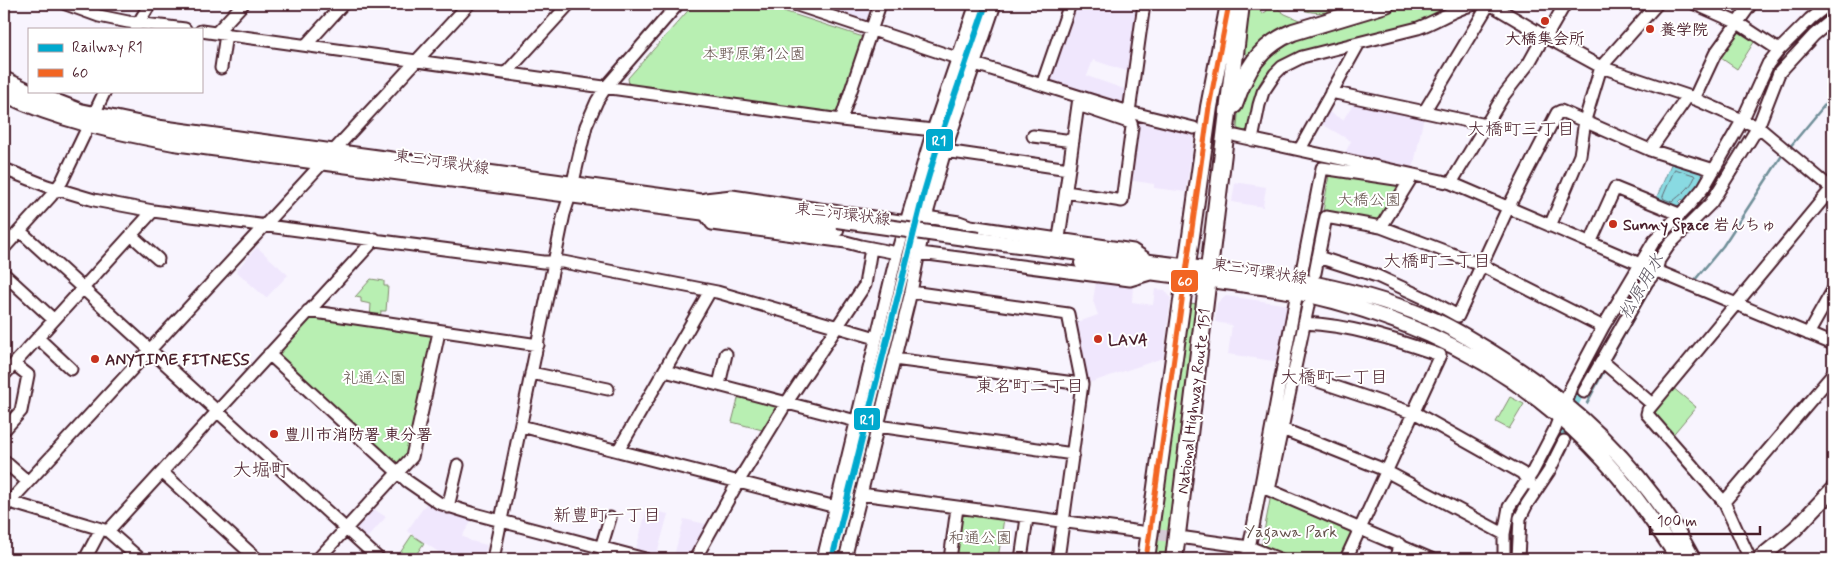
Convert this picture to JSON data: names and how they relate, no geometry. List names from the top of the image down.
{
  "streets": {
    "highway": ["National Highway Route 151"],
    "main road": ["東三河環状線"]
  },
  "crossings": [
    ["東三河環状線", "National Highway Route 151"]
  ],
  "districts": [
    "大橋町三丁目",
    "大橋町二丁目",
    "大橋町一丁目",
    "東名町二丁目",
    "大堀町",
    "新豊町一丁目"
  ],
  "water": ["松原用水"],
  "parks": [
    "本野原第1公園",
    "大橋公園",
    "礼通公園",
    "Yagawa Park",
    "和通公園"
  ],
  "places": [
    "大橋集会所",
    "養学院",
    "Sunny Space 岩んちゅ",
    "LAVA",
    "ANYTIME FITNESS",
    "豊川市消防署 東分署"
  ],
  "lines": ["rail line R1", "transit line 60"],
  "legend": ["Railway R1", "60"],
  "scale_bar": "100 m"
}
